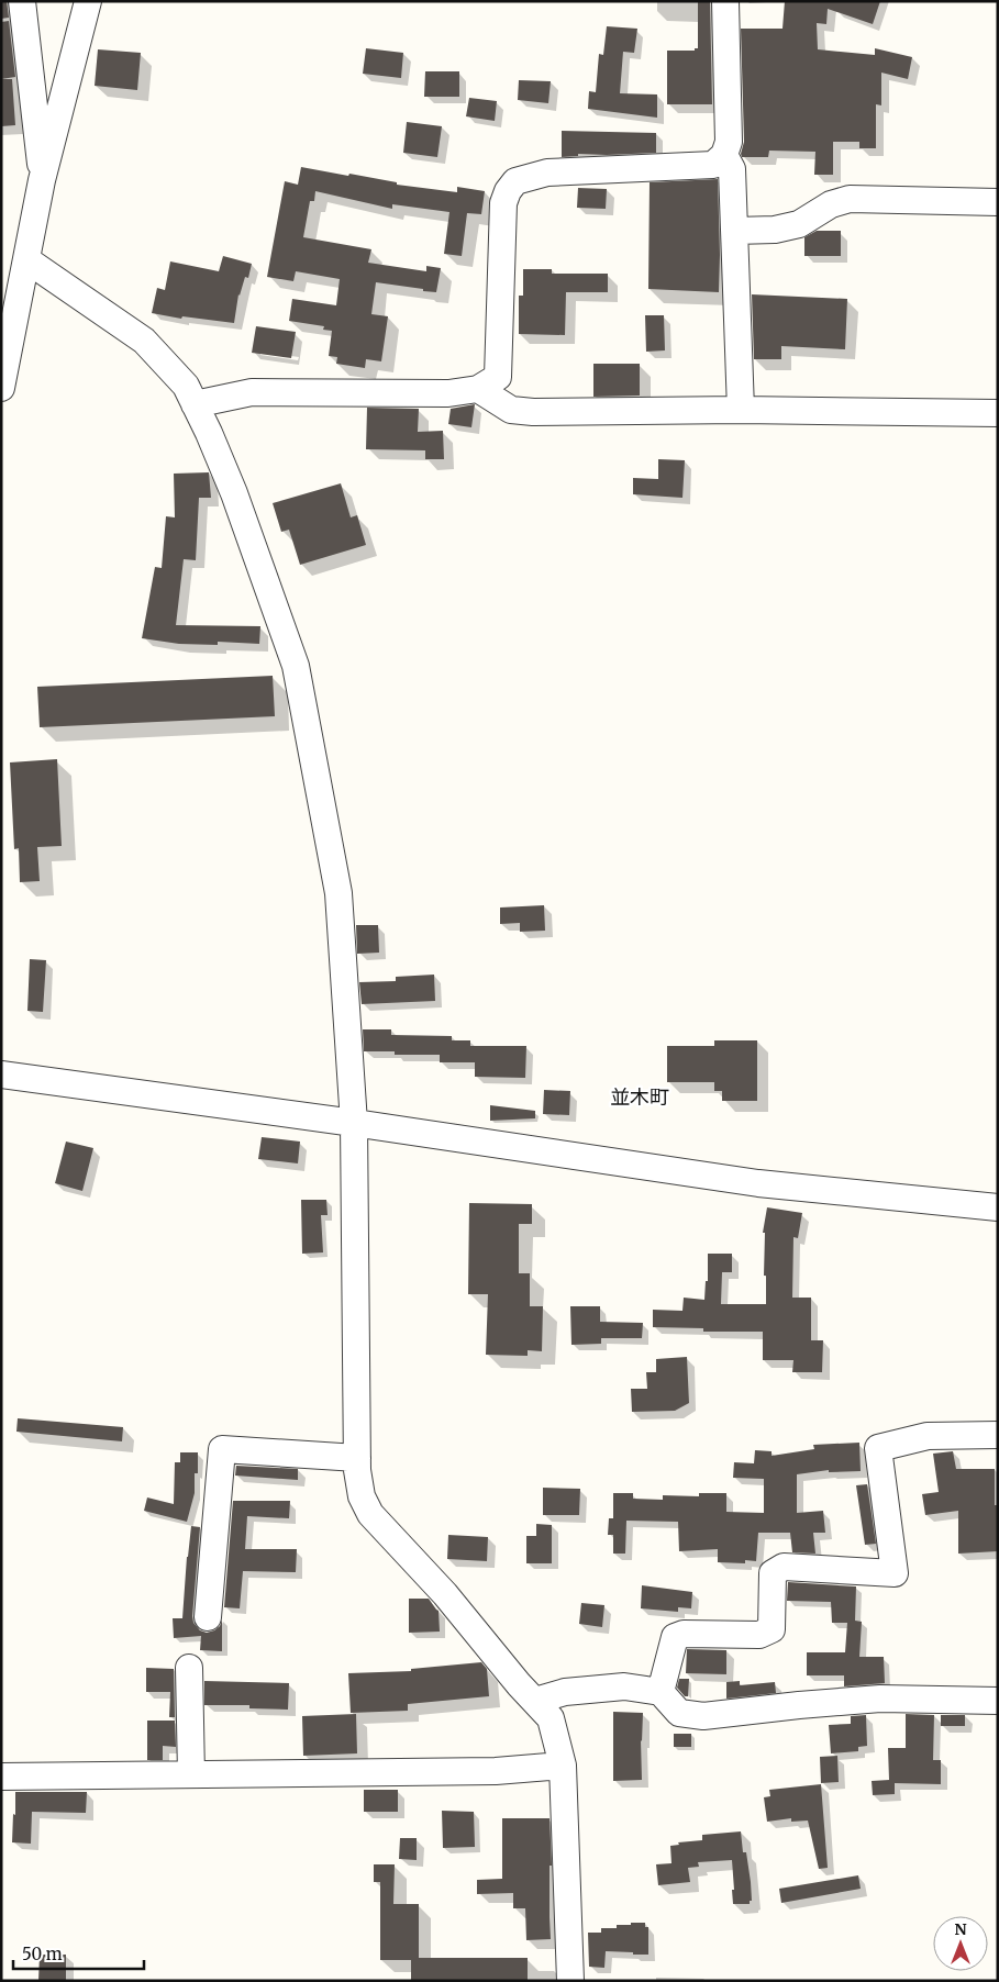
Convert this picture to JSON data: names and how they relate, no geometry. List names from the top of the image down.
{
  "districts": ["並木町"],
  "scale_bar": "50 m",
  "north": "top"
}
